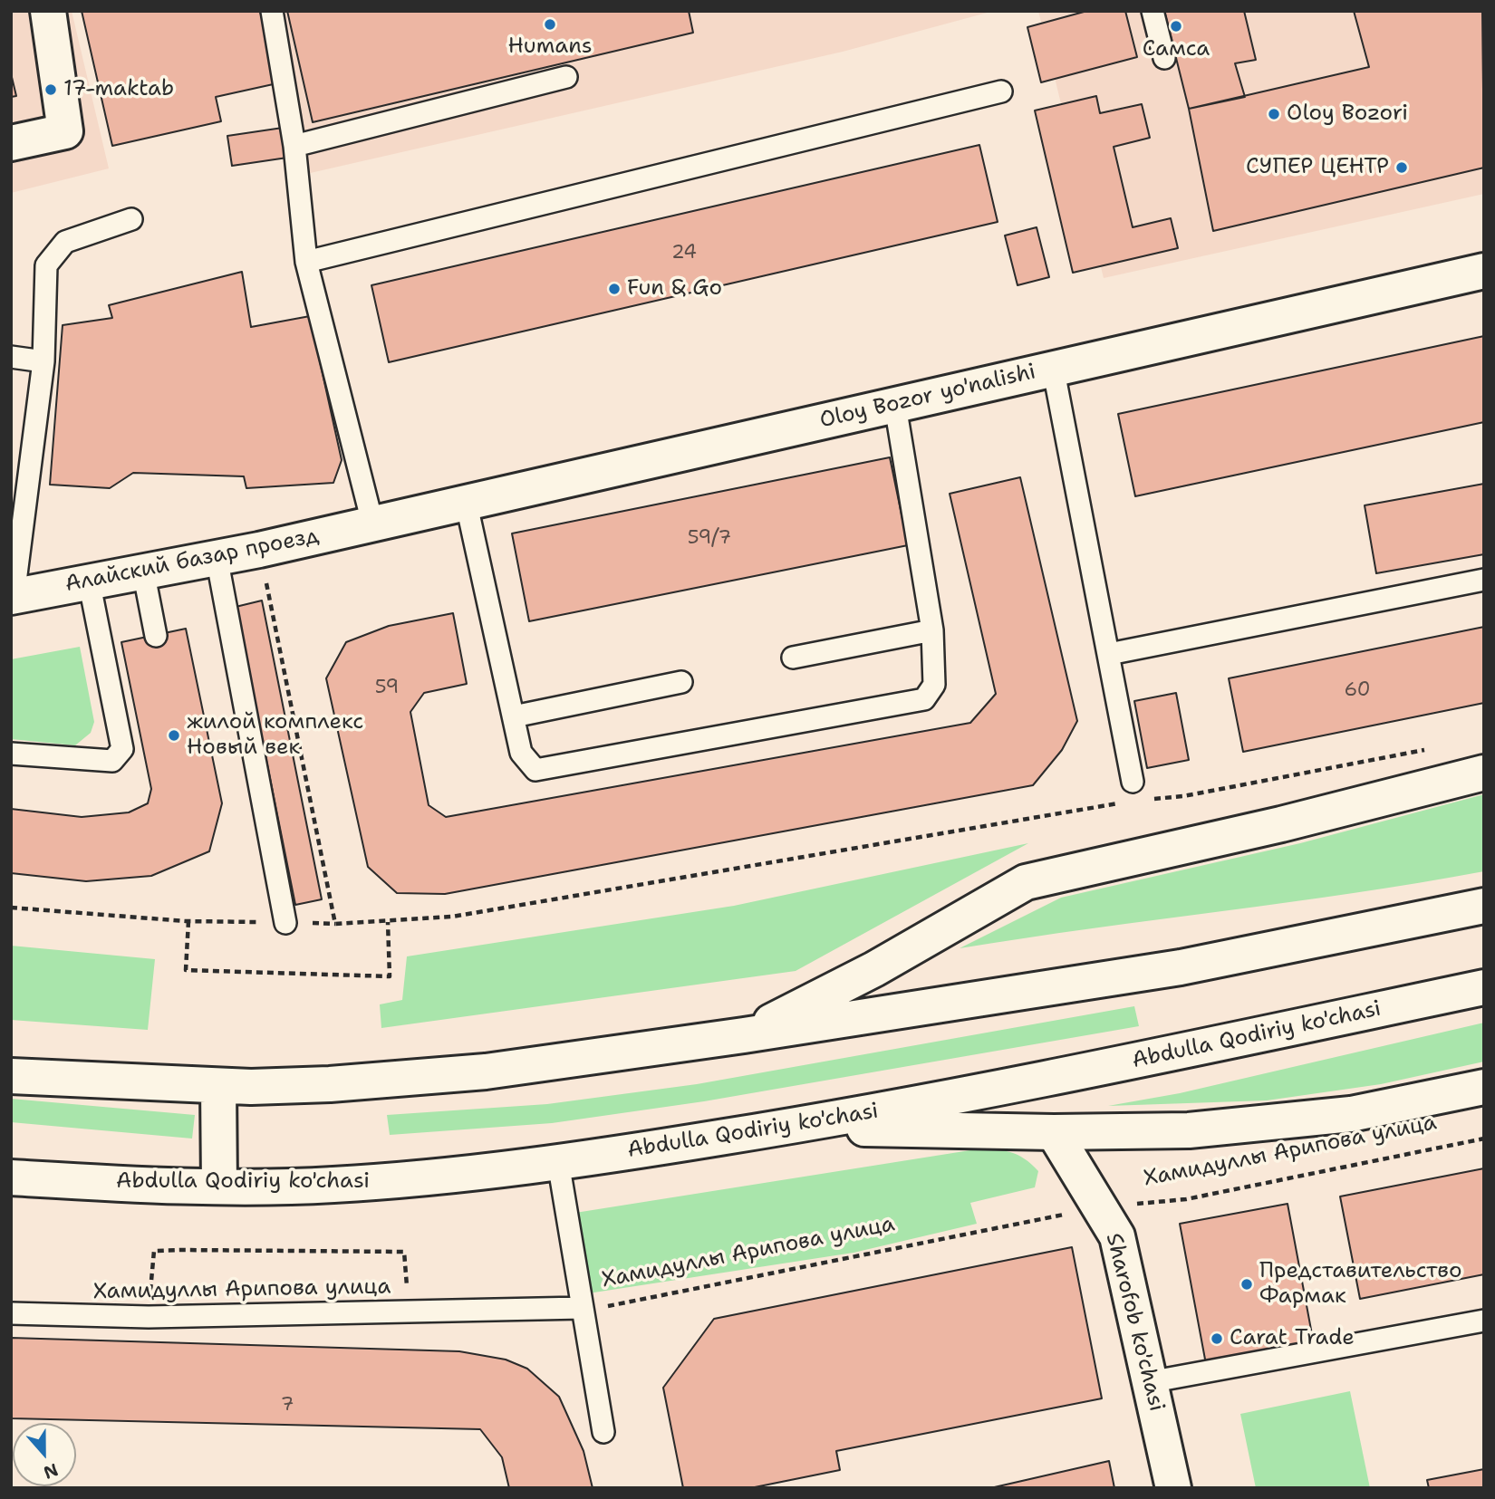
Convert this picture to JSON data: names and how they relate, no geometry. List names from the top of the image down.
{
  "streets": {
    "main road": [
      "Oloy Bozor yo'nalishi",
      "Алайский базар проезд",
      "Abdulla Qodiriy ko'chasi",
      "Sharofob ko'chasi"
    ],
    "lane": ["Хамидуллы Арипова улица"]
  },
  "crossings": [
    ["Oloy Bozor yo'nalishi", "Алайский базар проезд"],
    ["Хамидуллы Арипова улица", "Sharofob ko'chasi"]
  ],
  "places": [
    "Humans",
    "Самса",
    "17-maktab",
    "Oloy Bozori",
    "СУПЕР ЦЕНТР",
    "Fun & Go",
    "жилой комплекс Новый век",
    "Представительство Фармак",
    "Carat Trade"
  ],
  "house_numbers": [
    "24",
    "59/7",
    "59",
    "60",
    "7"
  ],
  "north": "bottom"
}
